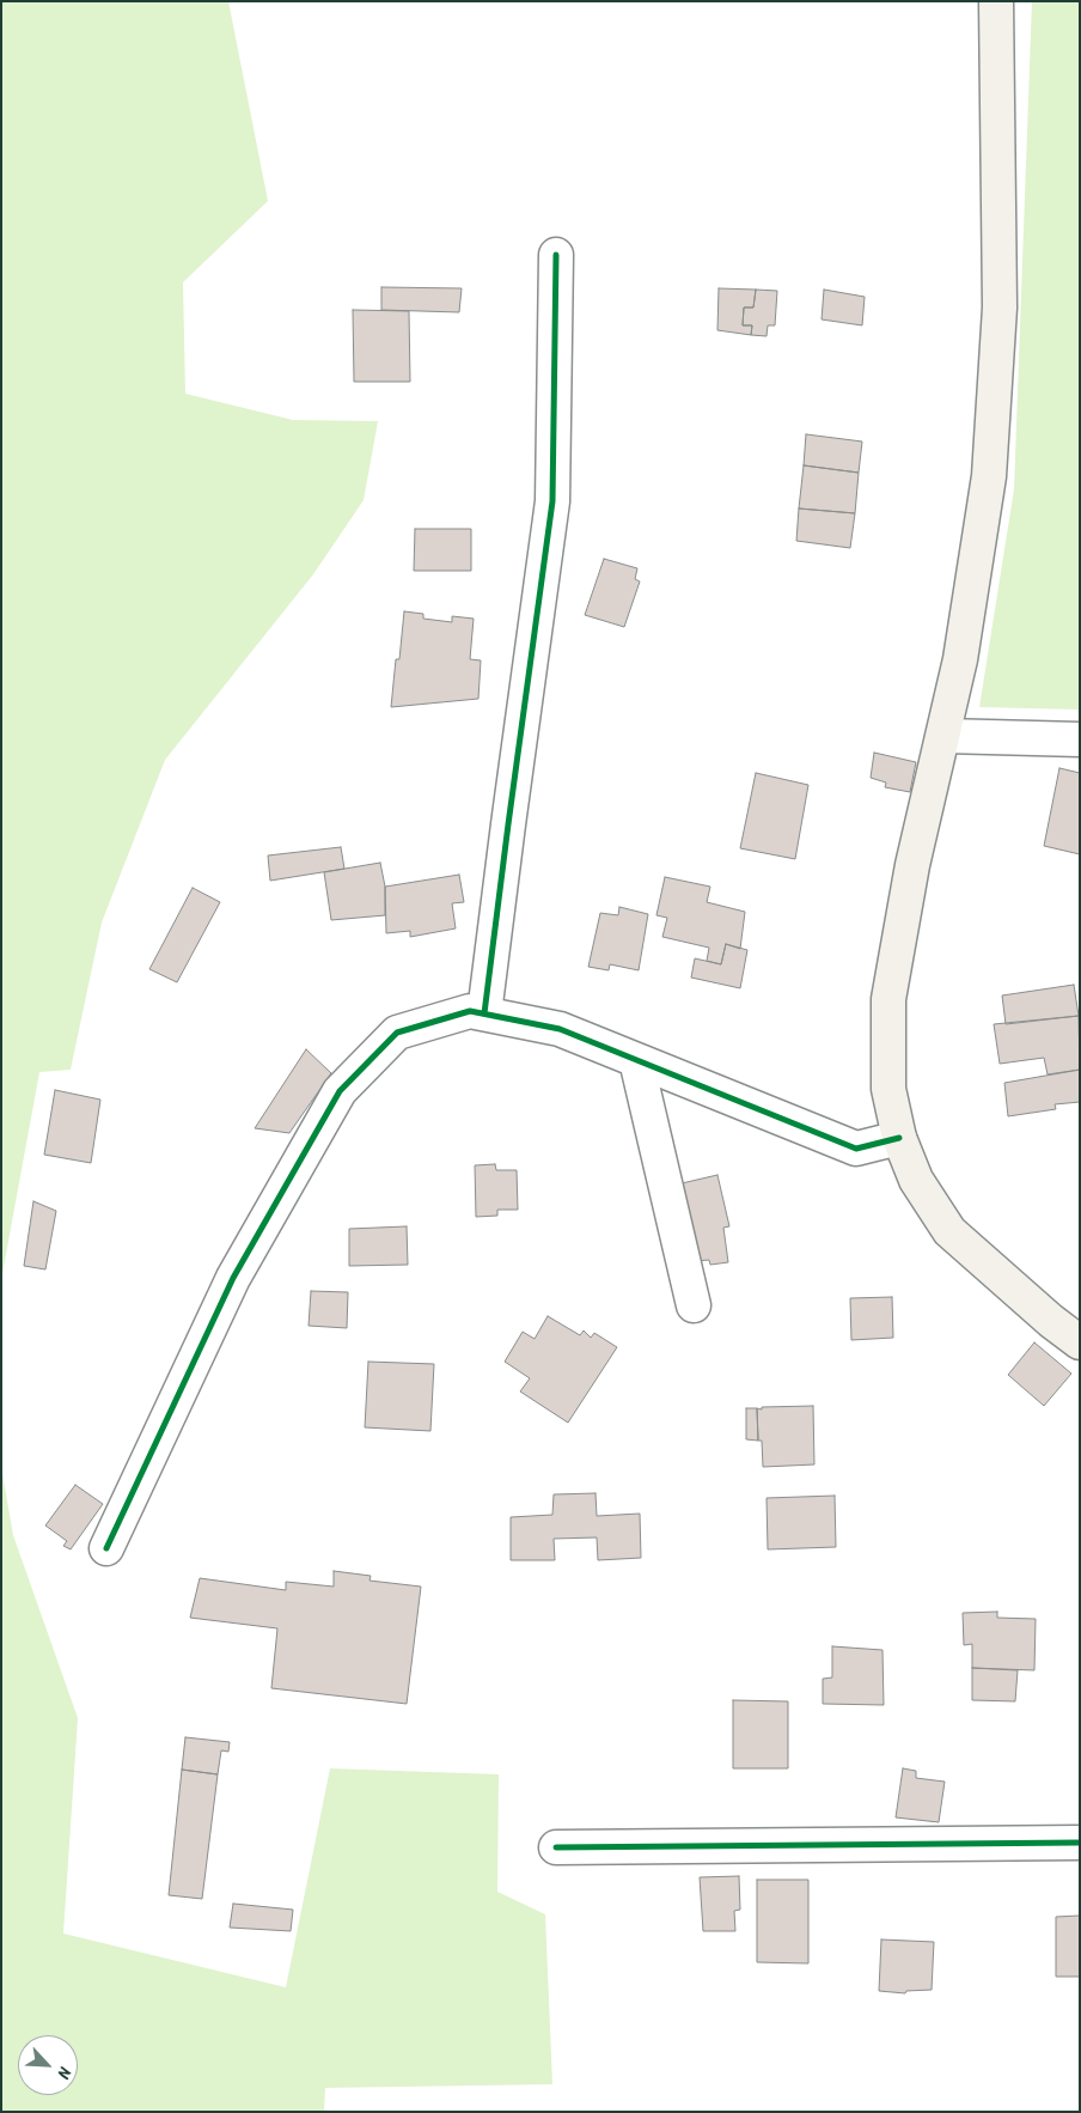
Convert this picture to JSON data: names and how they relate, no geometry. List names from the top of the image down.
{
  "north": "bottom right"
}
